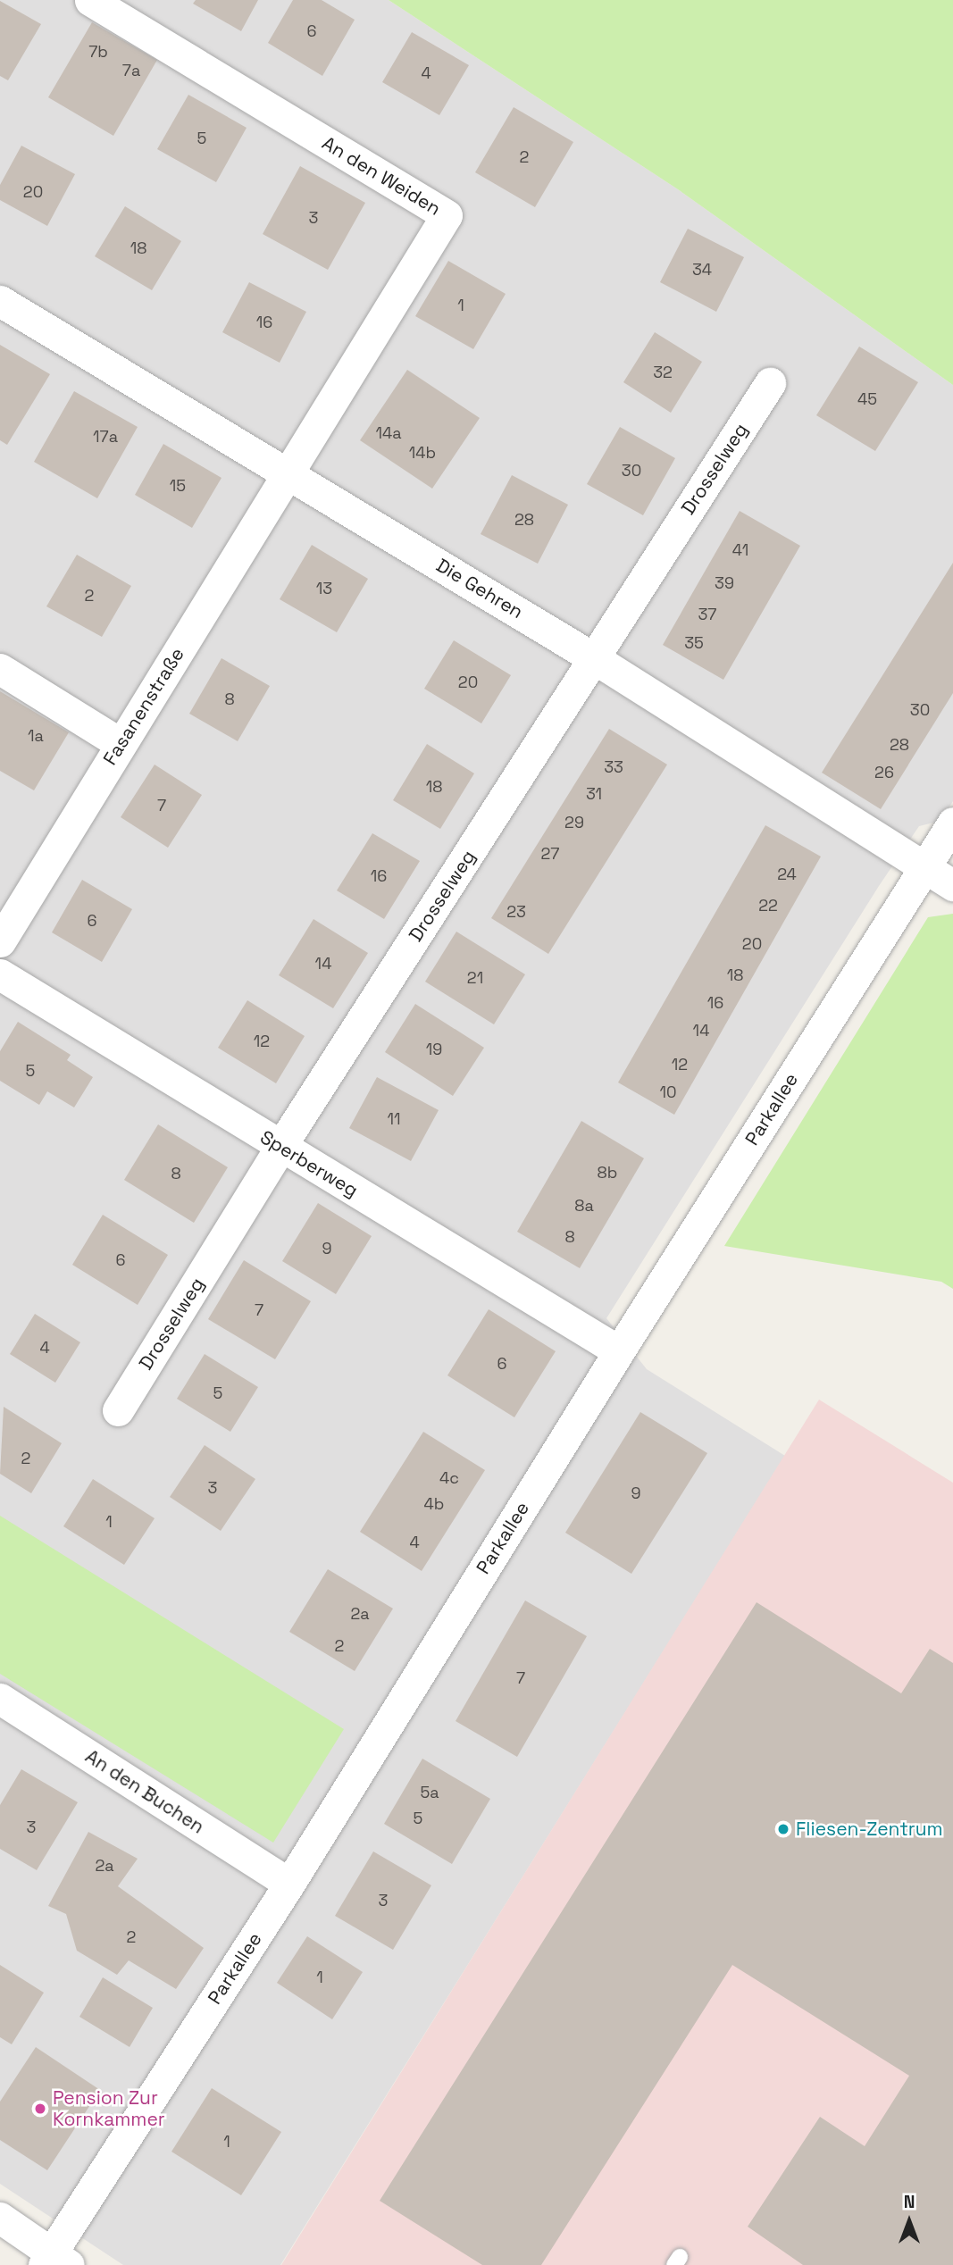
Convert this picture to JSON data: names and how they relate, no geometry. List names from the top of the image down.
{
  "streets": {
    "street": [
      "An den Weiden",
      "Drosselweg",
      "Die Gehren",
      "Fasanenstraße",
      "Parkallee",
      "Sperberweg",
      "An den Buchen"
    ]
  },
  "crossings": [
    ["An den Weiden", "Die Gehren"],
    ["An den Weiden", "Fasanenstraße"],
    ["Drosselweg", "Die Gehren"],
    ["Drosselweg", "Sperberweg"],
    ["Die Gehren", "Fasanenstraße"],
    ["Die Gehren", "Parkallee"],
    ["Parkallee", "Sperberweg"],
    ["Parkallee", "An den Buchen"]
  ],
  "places": ["Fliesen-Zentrum", "Pension Zur Kornkammer"],
  "house_numbers": [
    "6",
    "7b",
    "7a",
    "4",
    "5",
    "2",
    "20",
    "3",
    "18",
    "34",
    "1",
    "16",
    "32",
    "45",
    "14a",
    "17a",
    "14b",
    "30",
    "15",
    "28",
    "41",
    "39",
    "13",
    "2",
    "37",
    "35",
    "20",
    "8",
    "30",
    "1a",
    "28",
    "33",
    "26",
    "18",
    "31",
    "7",
    "29",
    "27",
    "24",
    "16",
    "22",
    "23",
    "6",
    "20",
    "14",
    "18",
    "21",
    "16",
    "14",
    "12",
    "19",
    "12",
    "5",
    "10",
    "11",
    "8b",
    "8",
    "8a",
    "8",
    "9",
    "6",
    "7",
    "4",
    "6",
    "5",
    "2",
    "4c",
    "3",
    "9",
    "4b",
    "1",
    "4",
    "2a",
    "2",
    "7",
    "5a",
    "5",
    "3",
    "2a",
    "3",
    "2",
    "1",
    "1"
  ],
  "north": "top"
}
